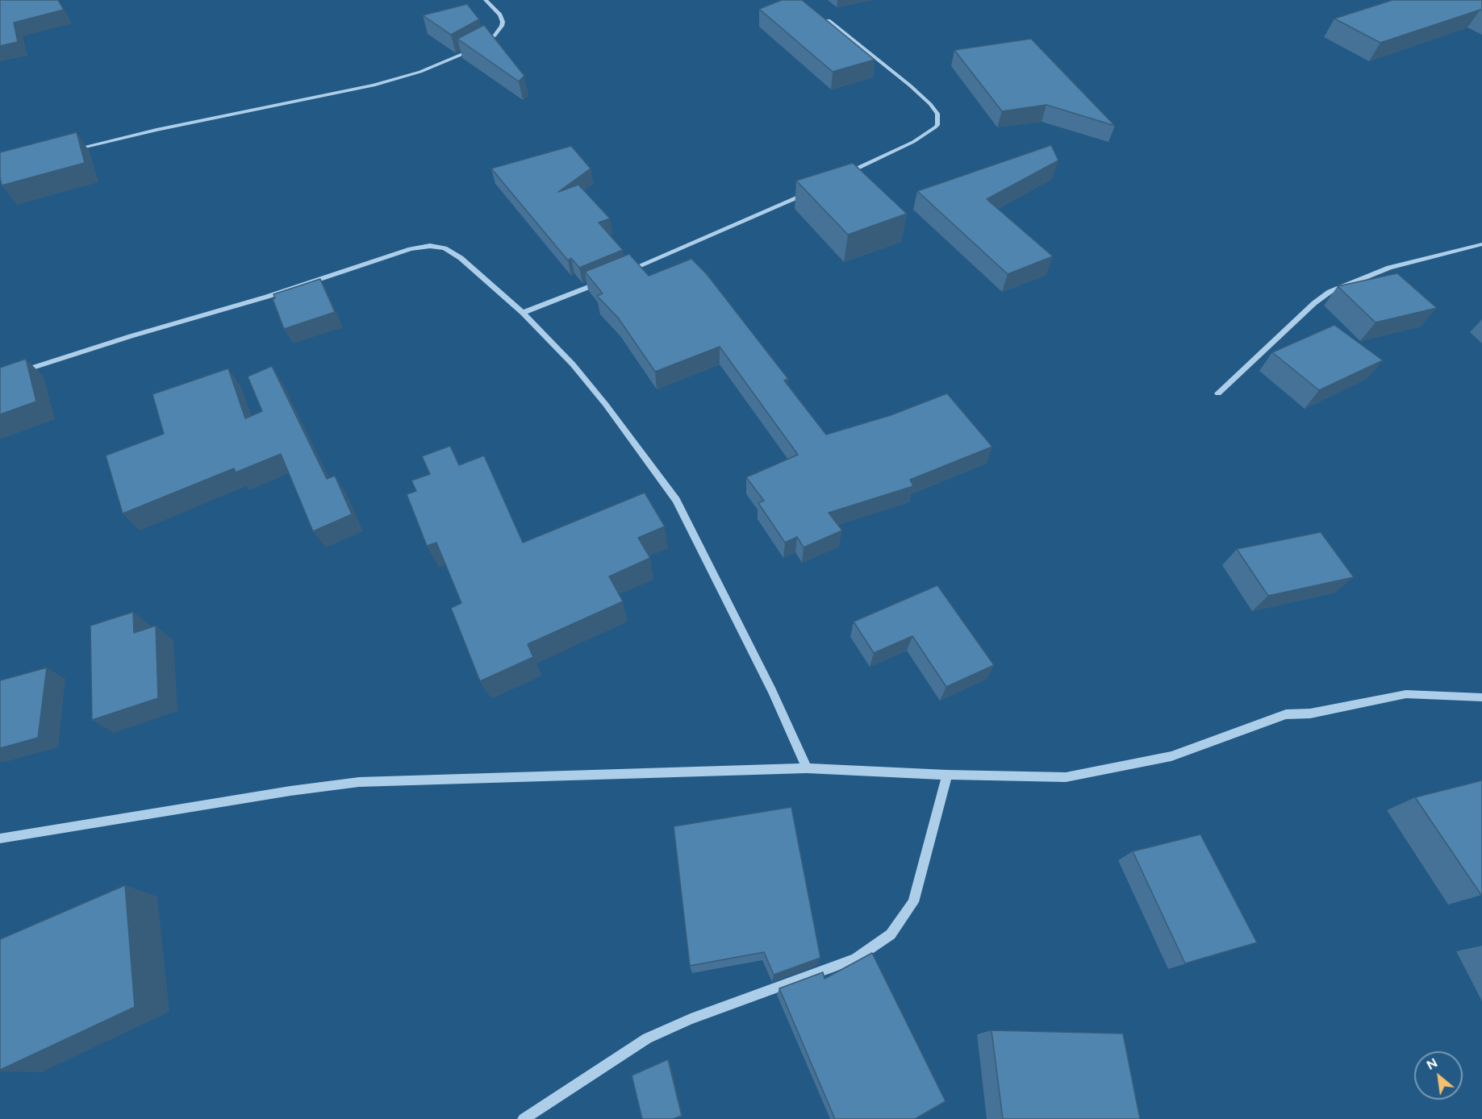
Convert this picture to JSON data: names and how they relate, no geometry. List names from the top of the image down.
{
  "north": "top left"
}
